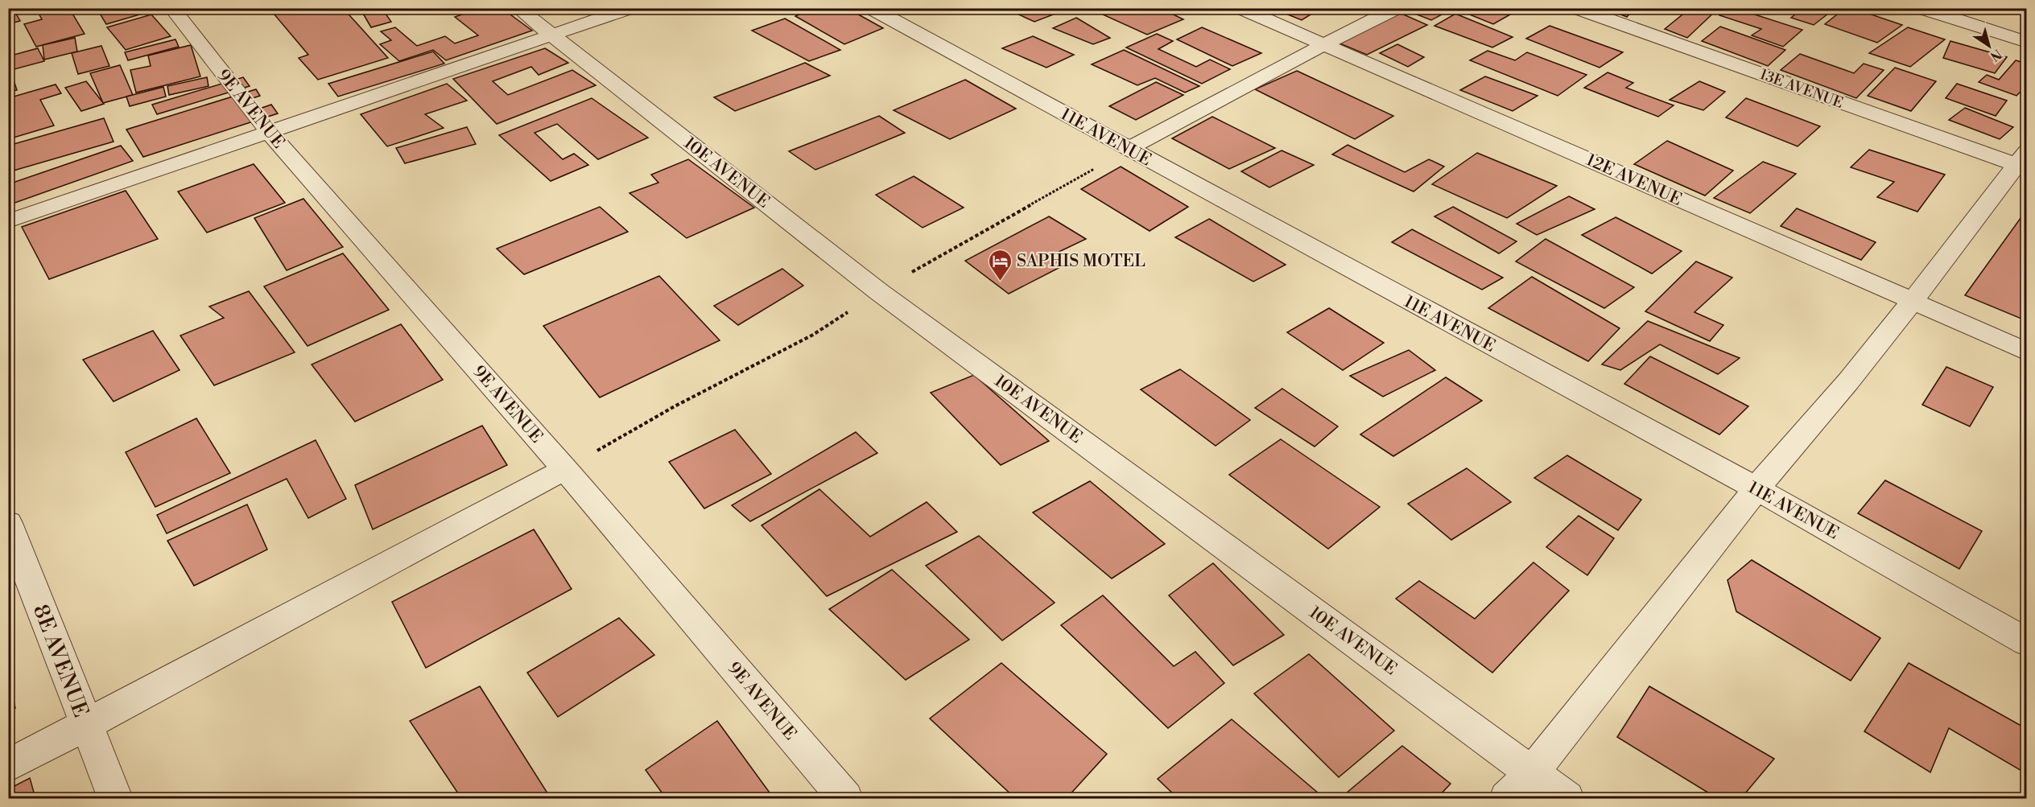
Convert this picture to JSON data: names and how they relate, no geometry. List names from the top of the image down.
{
  "streets": {
    "street": [
      "13E AVENUE",
      "9E AVENUE",
      "11E AVENUE",
      "10E AVENUE",
      "12E AVENUE",
      "8E AVENUE"
    ]
  },
  "places": {
    "hotel": ["SAPHIS MOTEL"]
  },
  "north": "bottom right"
}
